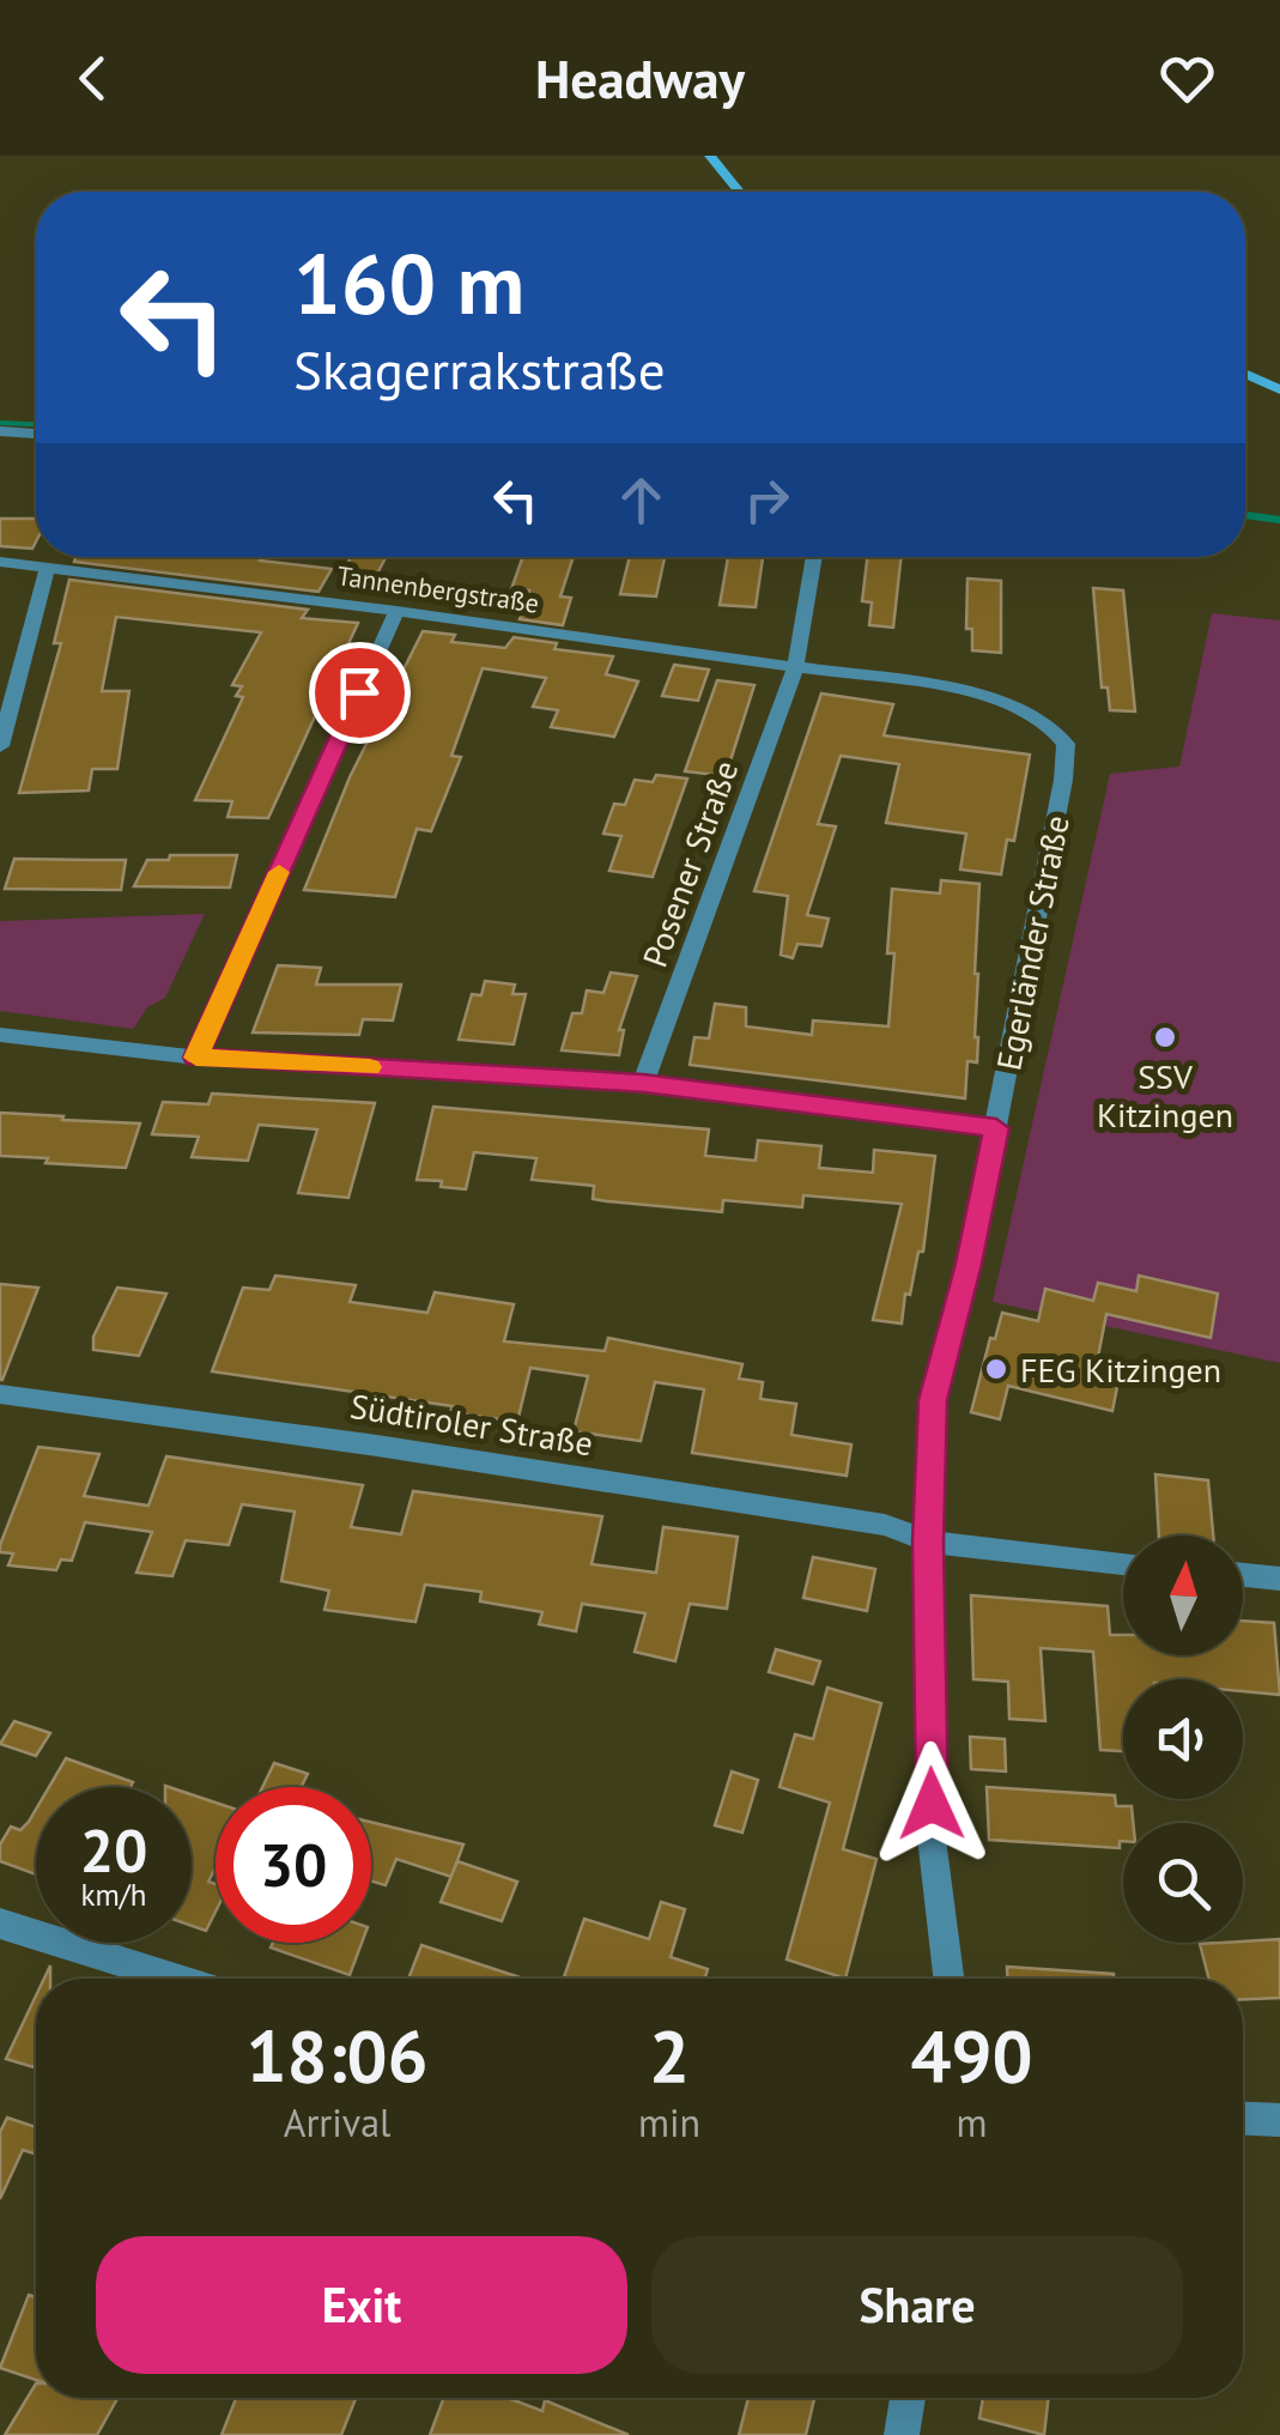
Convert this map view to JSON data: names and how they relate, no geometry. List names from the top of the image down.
{
  "streets": {
    "street": [
      "Tannenbergstraße",
      "Posener Straße",
      "Egerländer Straße",
      "Südtiroler Straße"
    ]
  },
  "crossings": [
    ["Tannenbergstraße", "Posener Straße"],
    ["Tannenbergstraße", "Egerländer Straße"],
    ["Posener Straße", "Egerländer Straße"],
    ["Egerländer Straße", "Südtiroler Straße"]
  ],
  "places": ["SSV Kitzingen", "FEG Kitzingen"],
  "north": "top",
  "page": {
    "header": "Headway",
    "turn": ["160 m", "Skagerrakstraße"],
    "speed": "20 km/h",
    "limit": "30",
    "eta": [
      "18:06",
      "Arrival",
      "2",
      "min",
      "490",
      "m"
    ],
    "buttons": ["Exit", "Share"]
  }
}
